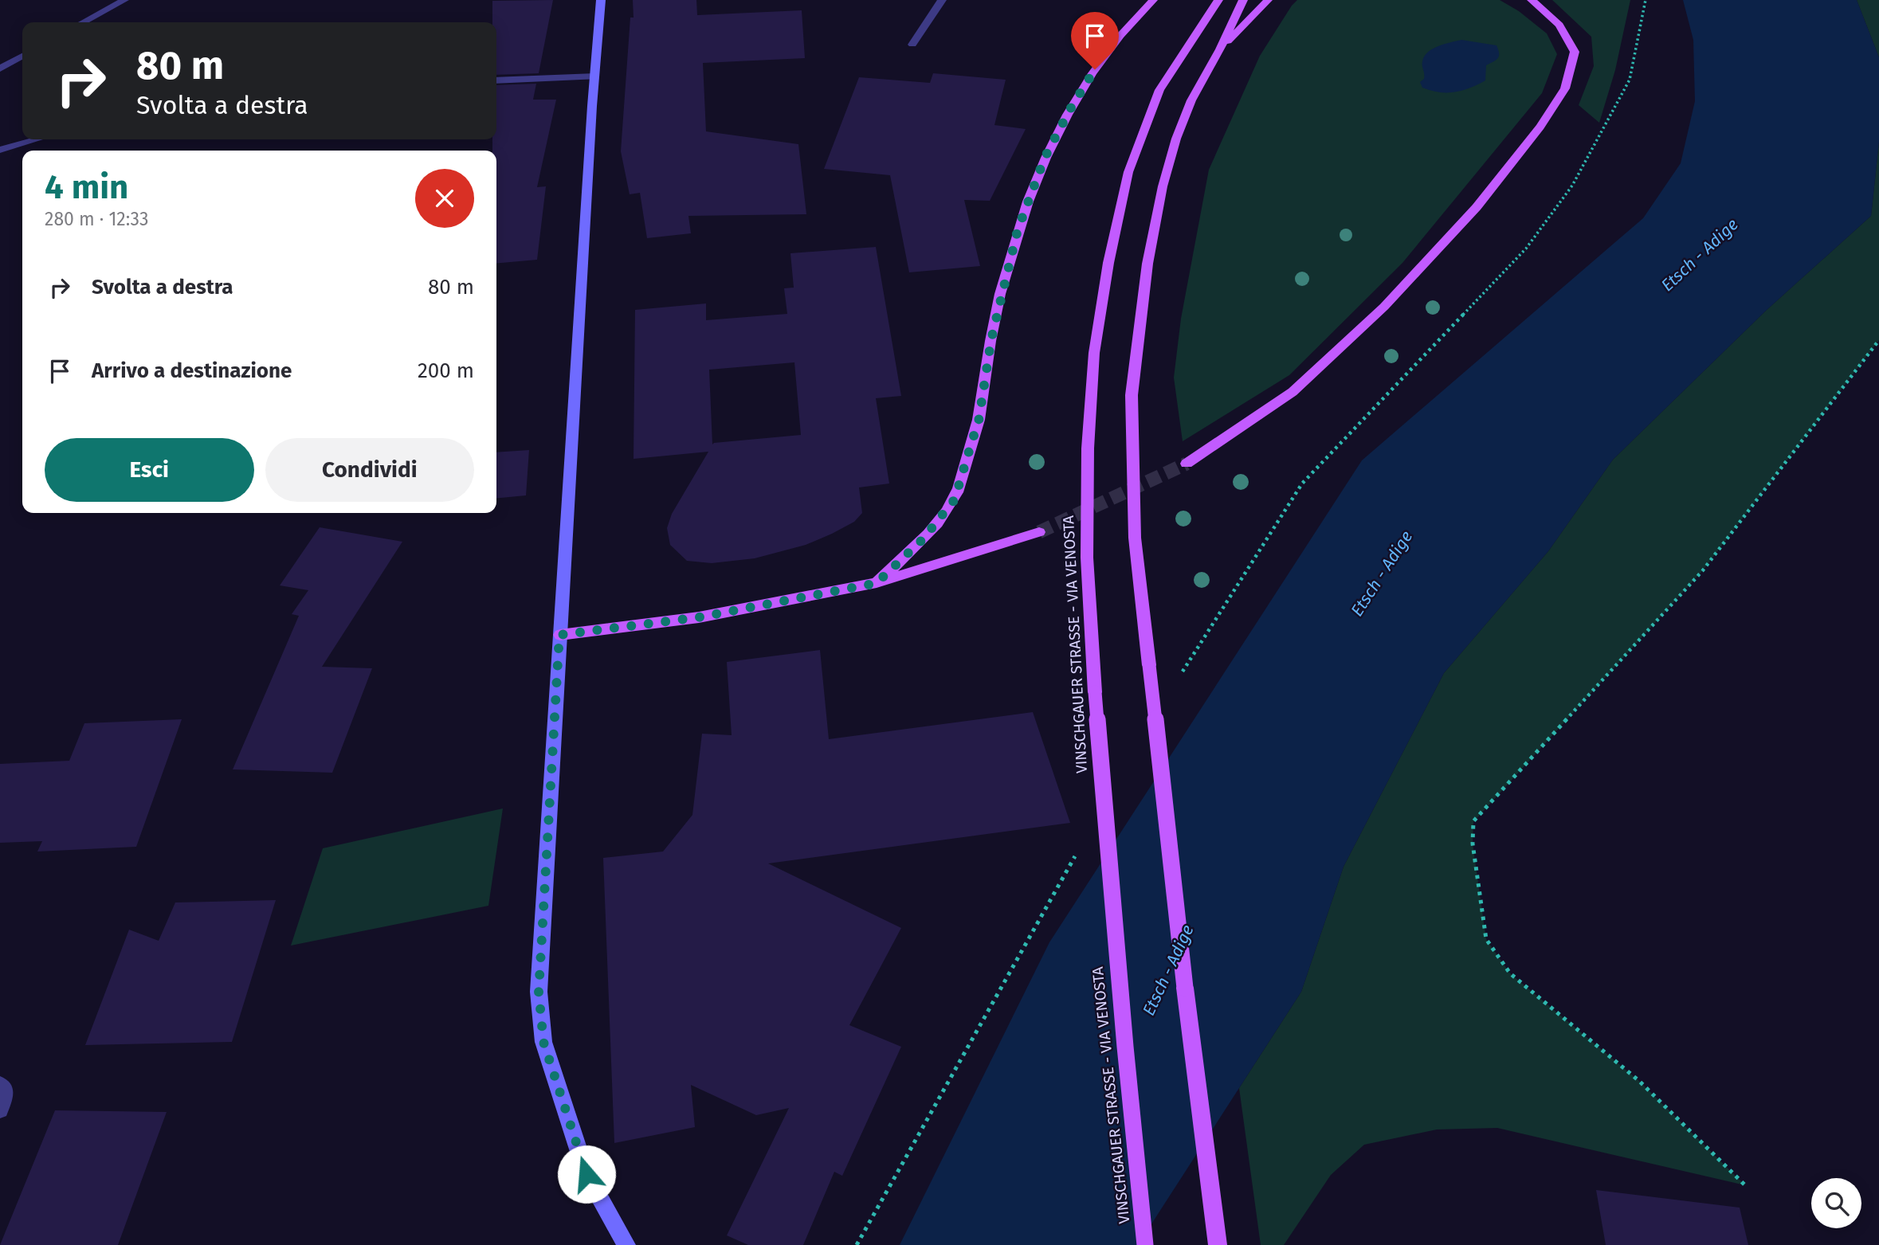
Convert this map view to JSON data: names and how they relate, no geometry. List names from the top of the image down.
{
  "streets": {
    "main road": ["VINSCHGAUER STRASSE - VIA VENOSTA"]
  },
  "water": ["Etsch - Adige"],
  "page": {
    "turn": ["80 m", "Svolta a destra"],
    "heading": ["4 min", "280 m · 12:33"],
    "list": [
      {
        "name": "Svolta a destra",
        "value": "80 m"
      },
      {
        "name": "Arrivo a destinazione",
        "value": "200 m"
      }
    ],
    "buttons": ["Esci", "Condividi"]
  }
}
